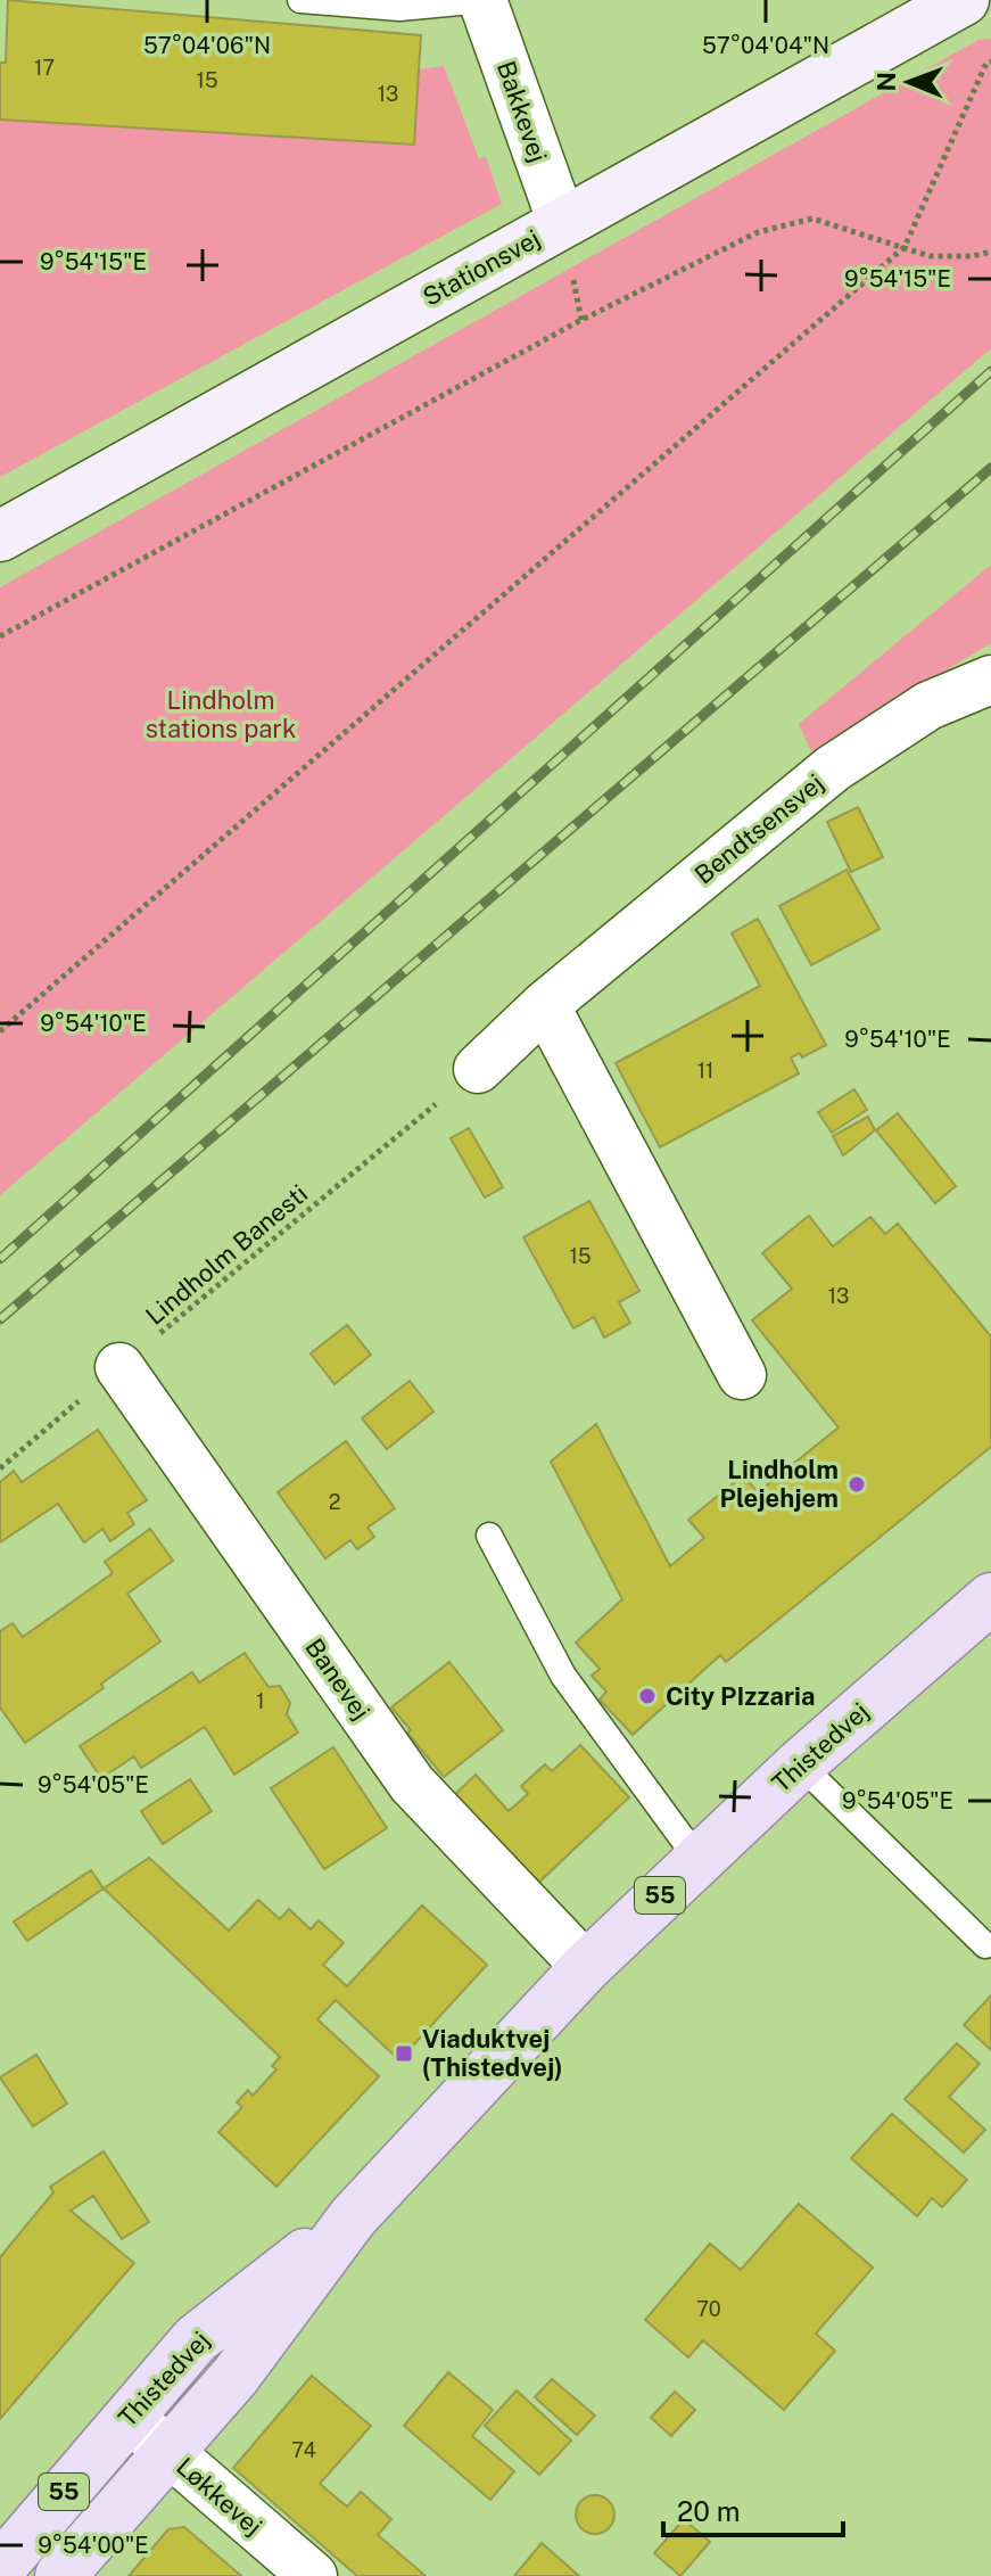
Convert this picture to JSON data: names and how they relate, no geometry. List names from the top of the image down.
{
  "streets": {
    "main road": ["Thistedvej", "55"],
    "street": [
      "Bakkevej",
      "Stationsvej",
      "Bendtsensvej",
      "Banevej",
      "Løkkevej"
    ],
    "path": ["Lindholm Banesti"]
  },
  "crossings": [
    ["Bakkevej", "Stationsvej"],
    ["Bendtsensvej", "Lindholm Banesti"],
    ["Lindholm Banesti", "Banevej"],
    ["Banevej", "Thistedvej"],
    ["Thistedvej", "Løkkevej"]
  ],
  "parks": ["Lindholm stations park"],
  "places": {
    "other": ["Lindholm Plejehjem", "City PIzzaria"],
    "transit": ["Viaduktvej (Thistedvej)"]
  },
  "house_numbers": [
    "17",
    "15",
    "13",
    "11",
    "15",
    "13",
    "2",
    "1",
    "70",
    "74"
  ],
  "scale_bar": "20 m",
  "north": "left",
  "coordinates": [
    "57°04'06\"N",
    "57°04'04\"N",
    "9°54'15\"E",
    "9°54'10\"E",
    "9°54'05\"E",
    "9°54'00\"E"
  ]
}
